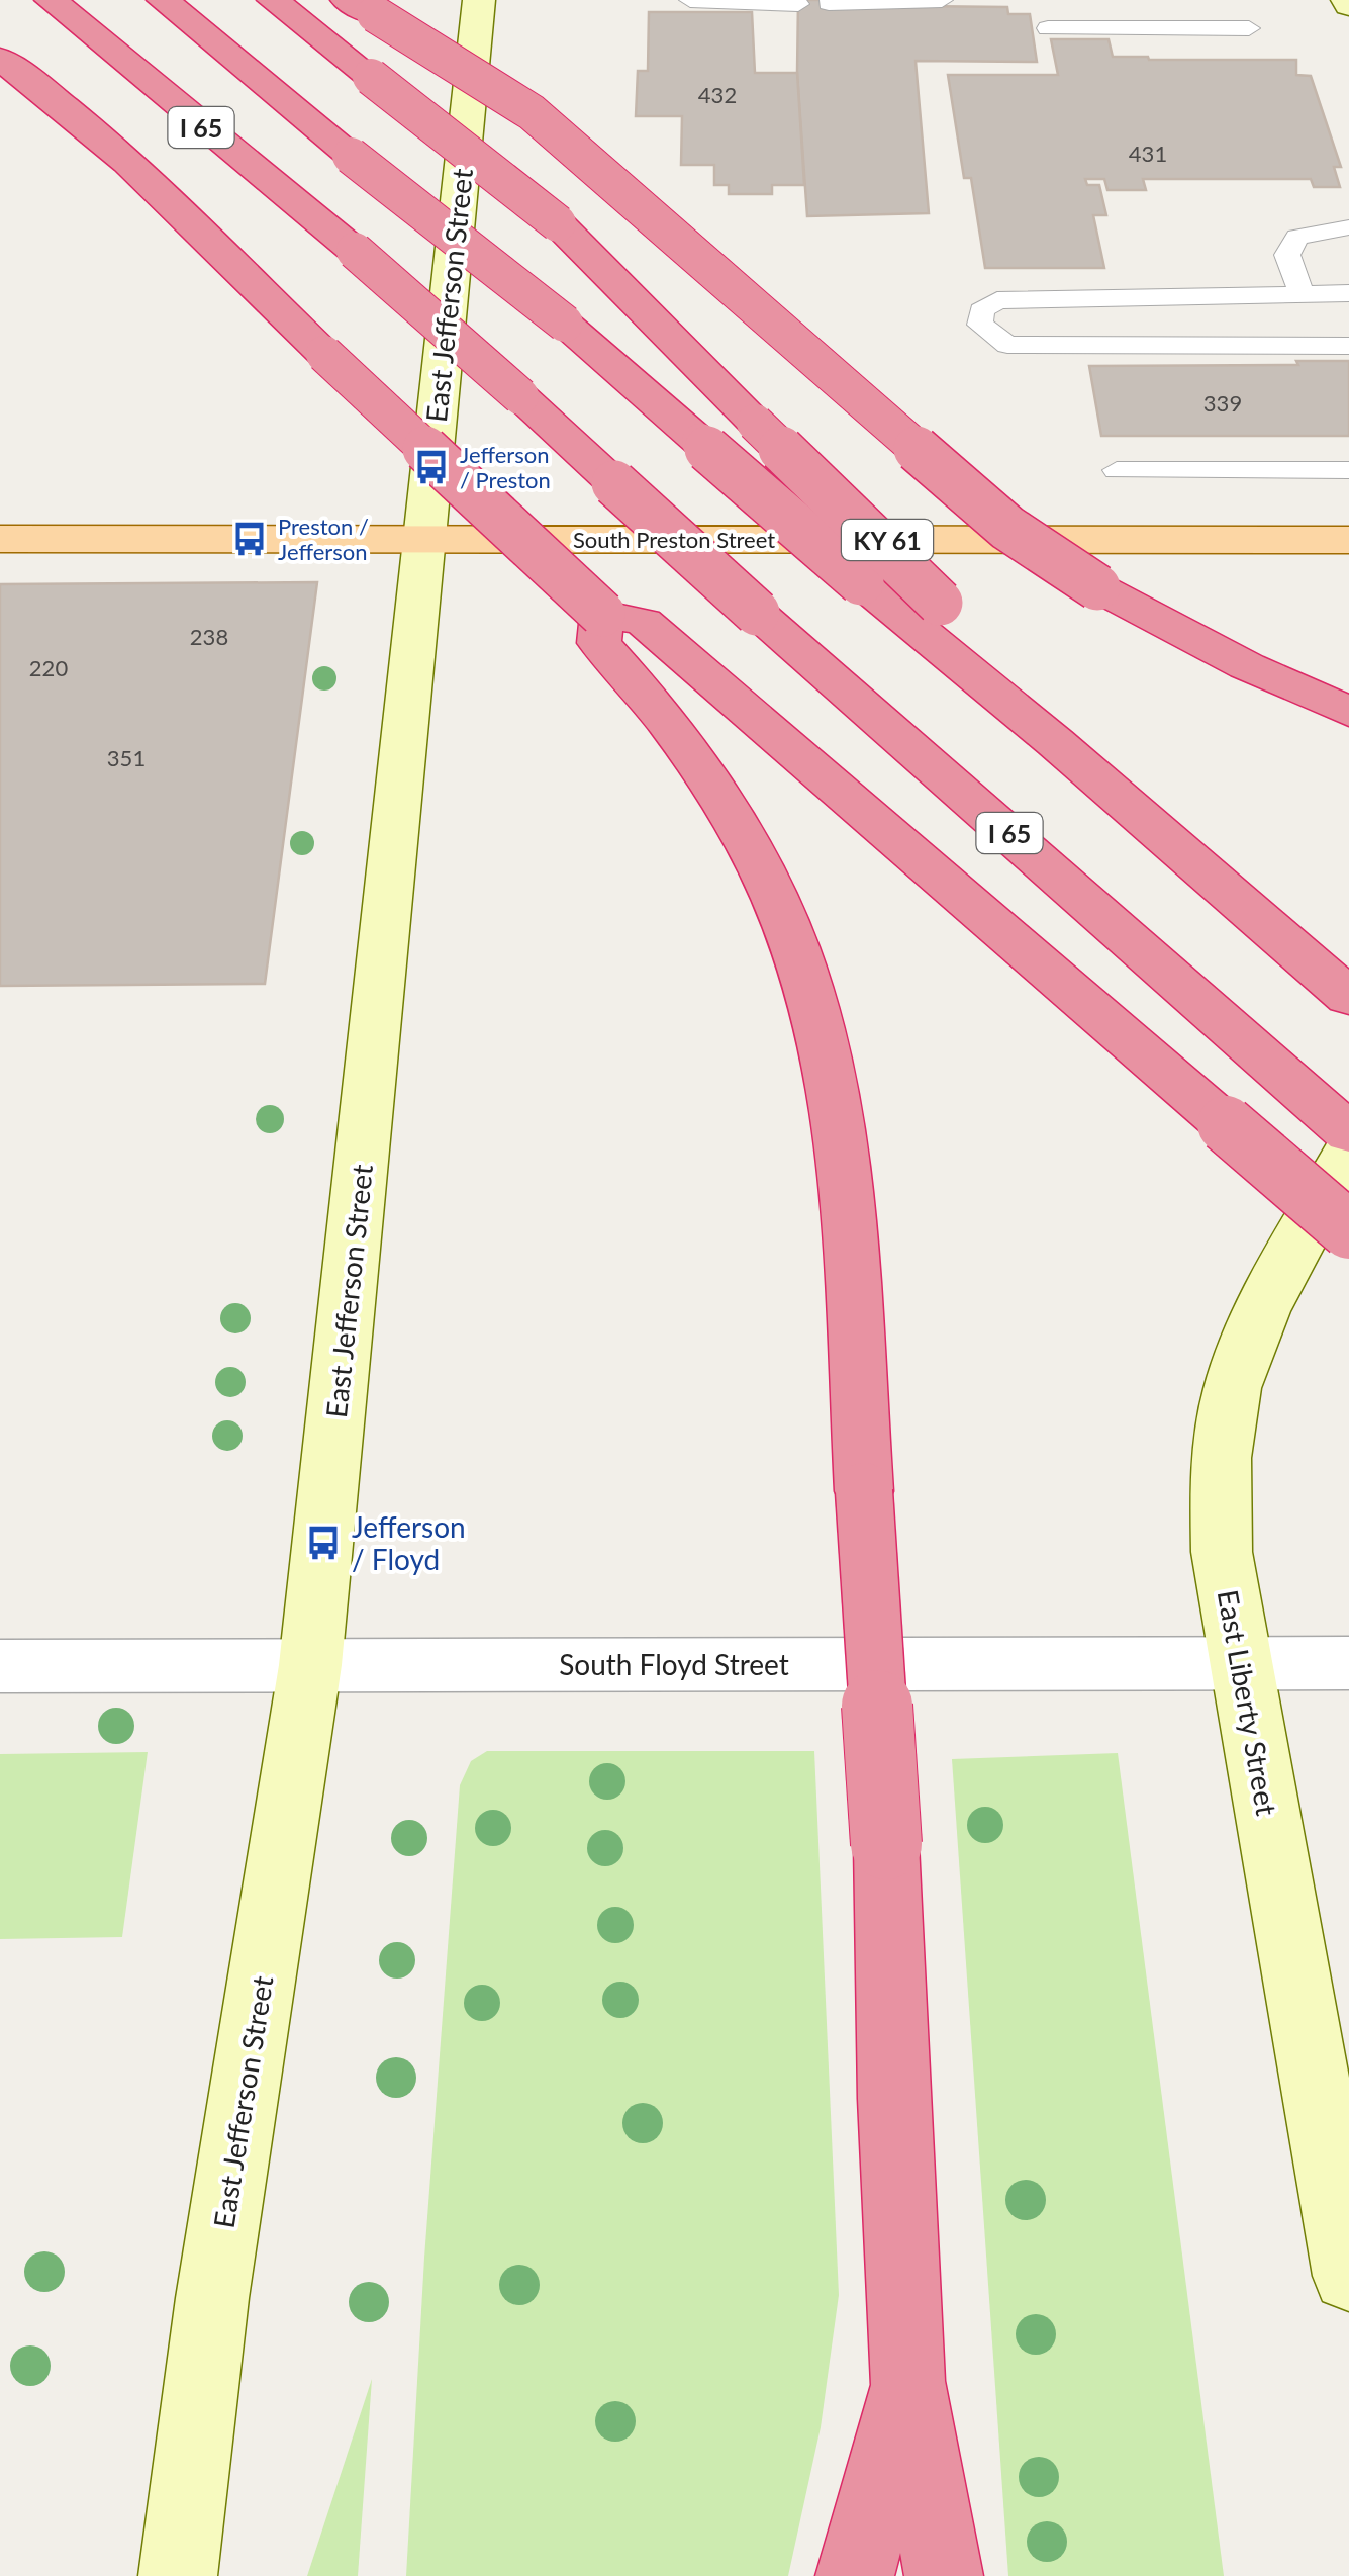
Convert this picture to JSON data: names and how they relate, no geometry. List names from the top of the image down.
{
  "streets": {
    "highway": ["I 65"],
    "main road": [
      "East Jefferson Street",
      "South Preston Street",
      "KY 61",
      "East Liberty Street"
    ],
    "street": ["South Floyd Street"]
  },
  "crossings": [
    ["East Jefferson Street", "South Preston Street"],
    ["East Jefferson Street", "South Floyd Street"],
    ["South Floyd Street", "East Liberty Street"]
  ],
  "places": {
    "bus stop": ["Jefferson / Preston", "Preston / Jefferson", "Jefferson / Floyd"]
  },
  "house_numbers": [
    "432",
    "431",
    "339",
    "238",
    "220",
    "351"
  ]
}
